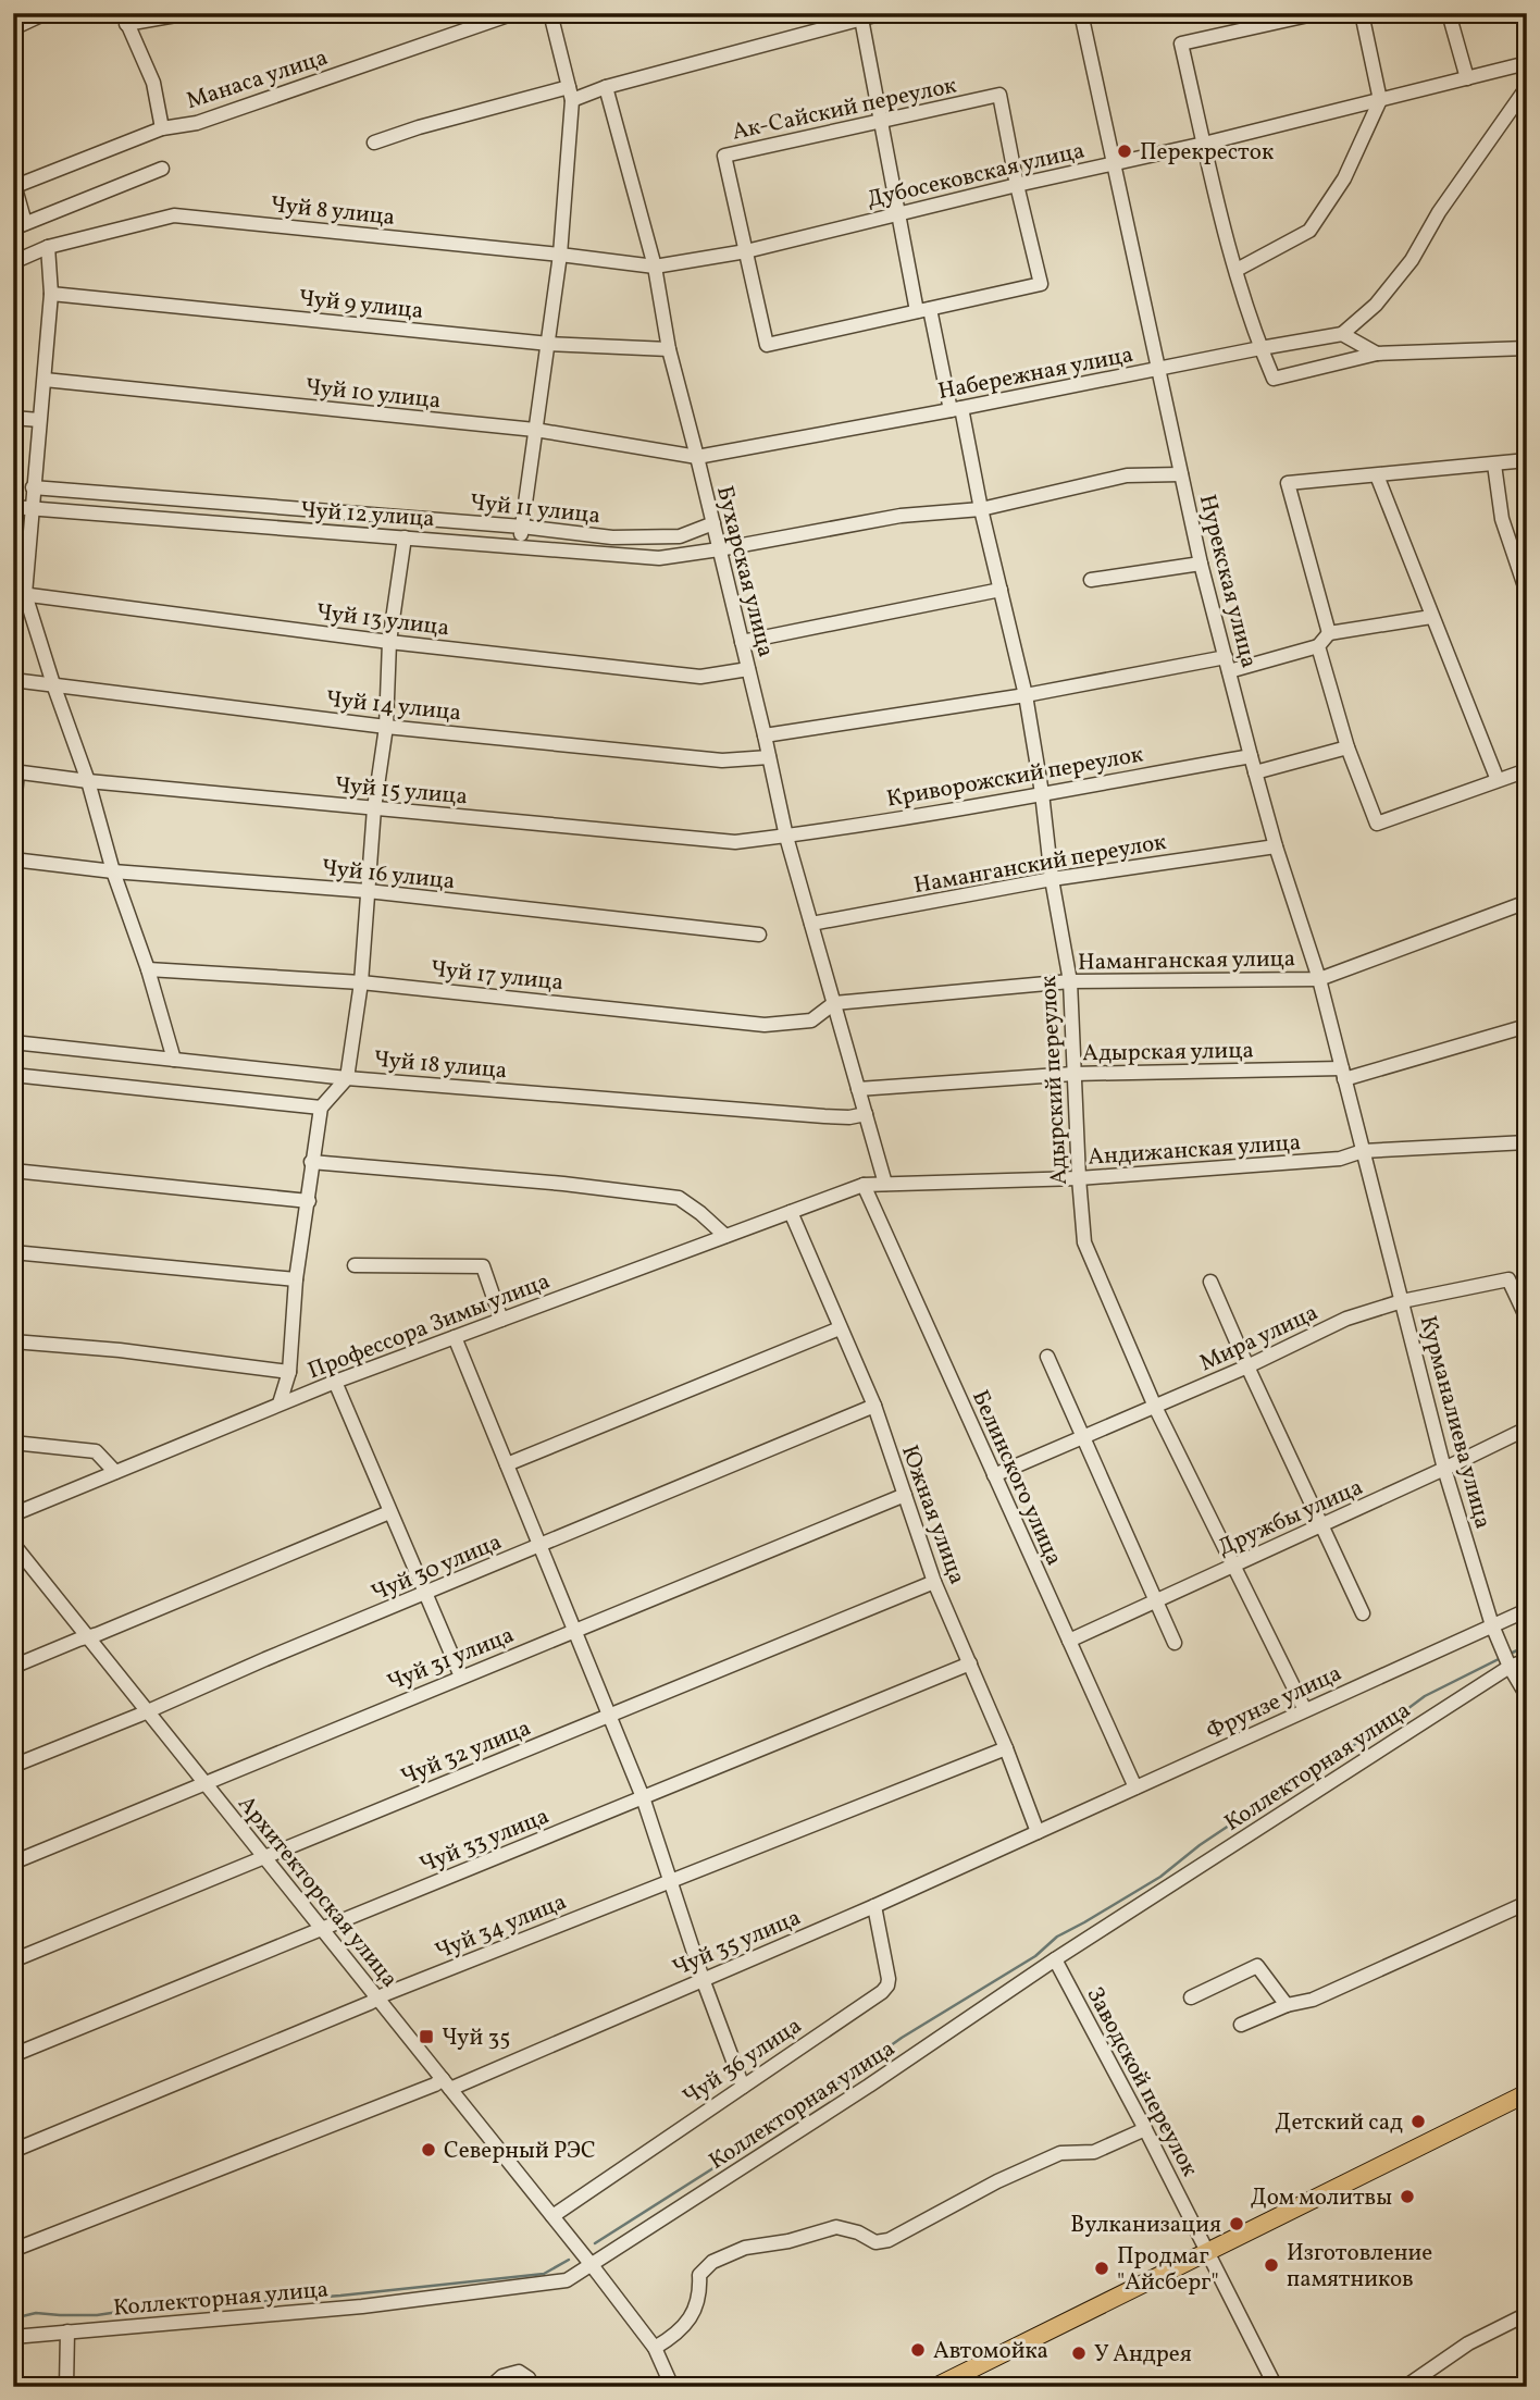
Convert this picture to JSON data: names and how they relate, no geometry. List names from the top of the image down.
{
  "streets": {
    "street": [
      "Манаса улица",
      "Ак-Сайский переулок",
      "Дубосековская улица",
      "Чуй 8 улица",
      "Чуй 9 улица",
      "Набережная улица",
      "Чуй 10 улица",
      "Чуй 11 улица",
      "Чуй 12 улица",
      "Бухарская улица",
      "Нурекская улица",
      "Чуй 13 улица",
      "Чуй 14 улица",
      "Криворожский переулок",
      "Чуй 15 улица",
      "Наманганский переулок",
      "Чуй 16 улица",
      "Наманганская улица",
      "Чуй 17 улица",
      "Адырская улица",
      "Чуй 18 улица",
      "Адырский переулок",
      "Андижанская улица",
      "Профессора Зимы улица",
      "Мира улица",
      "Курманалиева улица",
      "Белинского улица",
      "Южная улица",
      "Дружбы улица",
      "Чуй 30 улица",
      "Чуй 31 улица",
      "Фрунзе улица",
      "Чуй 32 улица",
      "Коллекторная улица",
      "Чуй 33 улица",
      "Архитекторская улица",
      "Чуй 34 улица",
      "Чуй 35 улица",
      "Чуй 36 улица",
      "Заводской переулок"
    ]
  },
  "crossings": [
    ["Ак-Сайский переулок", "Дубосековская улица"],
    ["Ак-Сайский переулок", "Адырский переулок"],
    ["Дубосековская улица", "Чуй 8 улица"],
    ["Дубосековская улица", "Бухарская улица"],
    ["Дубосековская улица", "Нурекская улица"],
    ["Дубосековская улица", "Адырский переулок"],
    ["Чуй 8 улица", "Бухарская улица"],
    ["Чуй 9 улица", "Бухарская улица"],
    ["Набережная улица", "Чуй 10 улица"],
    ["Набережная улица", "Бухарская улица"],
    ["Набережная улица", "Нурекская улица"],
    ["Набережная улица", "Адырский переулок"],
    ["Чуй 10 улица", "Бухарская улица"],
    ["Чуй 11 улица", "Бухарская улица"],
    ["Чуй 12 улица", "Бухарская улица"],
    ["Чуй 12 улица", "Нурекская улица"],
    ["Чуй 12 улица", "Адырский переулок"],
    ["Бухарская улица", "Чуй 13 улица"],
    ["Бухарская улица", "Чуй 14 улица"],
    ["Бухарская улица", "Криворожский переулок"],
    ["Бухарская улица", "Чуй 15 улица"],
    ["Бухарская улица", "Наманганский переулок"],
    ["Бухарская улица", "Наманганская улица"],
    ["Бухарская улица", "Чуй 17 улица"],
    ["Бухарская улица", "Адырская улица"],
    ["Бухарская улица", "Чуй 18 улица"],
    ["Бухарская улица", "Андижанская улица"],
    ["Нурекская улица", "Криворожский переулок"],
    ["Нурекская улица", "Наманганский переулок"],
    ["Нурекская улица", "Наманганская улица"],
    ["Нурекская улица", "Адырская улица"],
    ["Нурекская улица", "Андижанская улица"],
    ["Нурекская улица", "Курманалиева улица"],
    ["Криворожский переулок", "Чуй 15 улица"],
    ["Криворожский переулок", "Адырский переулок"],
    ["Наманганский переулок", "Адырский переулок"],
    ["Наманганская улица", "Чуй 17 улица"],
    ["Наманганская улица", "Адырский переулок"],
    ["Адырская улица", "Адырский переулок"],
    ["Адырский переулок", "Андижанская улица"],
    ["Адырский переулок", "Мира улица"],
    ["Адырский переулок", "Дружбы улица"],
    ["Адырский переулок", "Фрунзе улица"],
    ["Андижанская улица", "Профессора Зимы улица"],
    ["Андижанская улица", "Курманалиева улица"],
    ["Андижанская улица", "Белинского улица"],
    ["Профессора Зимы улица", "Белинского улица"],
    ["Профессора Зимы улица", "Южная улица"],
    ["Мира улица", "Курманалиева улица"],
    ["Мира улица", "Белинского улица"],
    ["Курманалиева улица", "Дружбы улица"],
    ["Курманалиева улица", "Фрунзе улица"],
    ["Курманалиева улица", "Коллекторная улица"],
    ["Белинского улица", "Дружбы улица"],
    ["Белинского улица", "Фрунзе улица"],
    ["Южная улица", "Чуй 30 улица"],
    ["Южная улица", "Чуй 31 улица"],
    ["Южная улица", "Фрунзе улица"],
    ["Южная улица", "Чуй 32 улица"],
    ["Южная улица", "Чуй 33 улица"],
    ["Южная улица", "Чуй 34 улица"],
    ["Южная улица", "Чуй 35 улица"],
    ["Чуй 30 улица", "Архитекторская улица"],
    ["Чуй 31 улица", "Архитекторская улица"],
    ["Фрунзе улица", "Чуй 35 улица"],
    ["Чуй 32 улица", "Архитекторская улица"],
    ["Коллекторная улица", "Архитекторская улица"],
    ["Коллекторная улица", "Заводской переулок"],
    ["Чуй 33 улица", "Архитекторская улица"],
    ["Архитекторская улица", "Чуй 34 улица"],
    ["Архитекторская улица", "Чуй 35 улица"],
    ["Архитекторская улица", "Чуй 36 улица"],
    ["Чуй 35 улица", "Чуй 36 улица"]
  ],
  "places": {
    "other": [
      "Перекресток",
      "Детский сад",
      "Северный РЭС",
      "Дом молитвы",
      "Вулканизация",
      "Изготовление памятников",
      "Продмаг \"Айсберг\"",
      "Автомойка",
      "У Андрея"
    ],
    "transit": ["Чуй 35"]
  }
}
